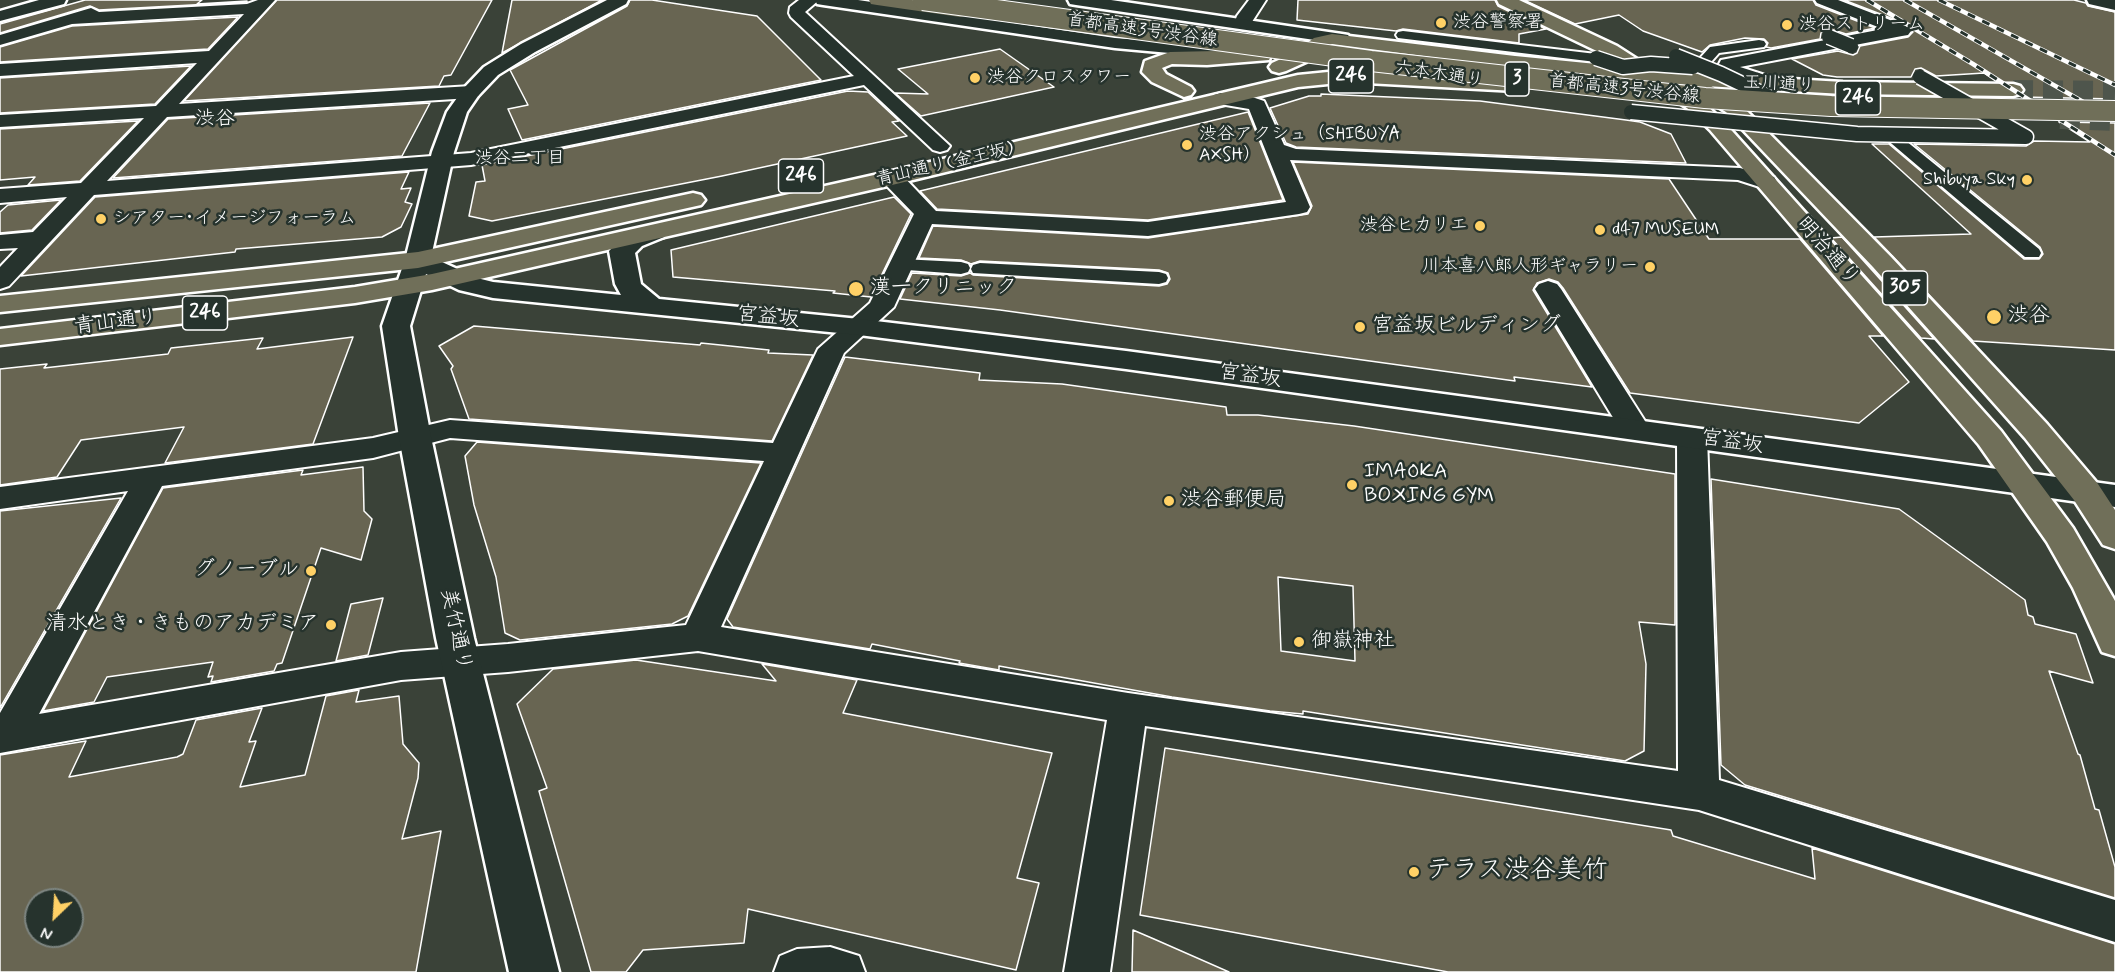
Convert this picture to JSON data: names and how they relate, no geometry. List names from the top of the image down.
{
  "streets": {
    "main road": [
      "首都高速3号渋谷線",
      "六本木通り",
      "246",
      "3",
      "玉川通り",
      "青山通り(金王坂)",
      "明治通り",
      "305",
      "青山通り"
    ],
    "street": ["宮益坂", "美竹通り"]
  },
  "crossings": [
    ["首都高速3号渋谷線", "六本木通り"],
    ["六本木通り", "246"],
    ["六本木通り", "玉川通り"],
    ["六本木通り", "青山通り(金王坂)"],
    ["六本木通り", "明治通り"],
    ["246", "玉川通り"],
    ["246", "青山通り(金王坂)"],
    ["246", "明治通り"],
    ["246", "宮益坂"],
    ["246", "青山通り"],
    ["246", "美竹通り"],
    ["玉川通り", "明治通り"],
    ["青山通り(金王坂)", "宮益坂"],
    ["青山通り(金王坂)", "青山通り"],
    ["青山通り(金王坂)", "美竹通り"],
    ["明治通り", "宮益坂"],
    ["宮益坂", "青山通り"],
    ["宮益坂", "美竹通り"],
    ["青山通り", "美竹通り"]
  ],
  "districts": ["渋谷", "渋谷二丁目"],
  "places": [
    "渋谷警察署",
    "渋谷ストリーム",
    "渋谷クロスタワー",
    "渋谷アクシュ（SHIBUYA AXSH）",
    "Shibuya Sky",
    "シアター･イメージフォーラム",
    "渋谷ヒカリエ",
    "d47 MUSEUM",
    "川本喜八郎人形ギャラリー",
    "漢一クリニック",
    "渋谷",
    "宮益坂ビルディング",
    "IMAOKA BOXING GYM",
    "渋谷郵便局",
    "グノーブル",
    "清水とき・きものアカデミア",
    "御嶽神社",
    "テラス渋谷美竹"
  ],
  "north": "bottom left"
}
